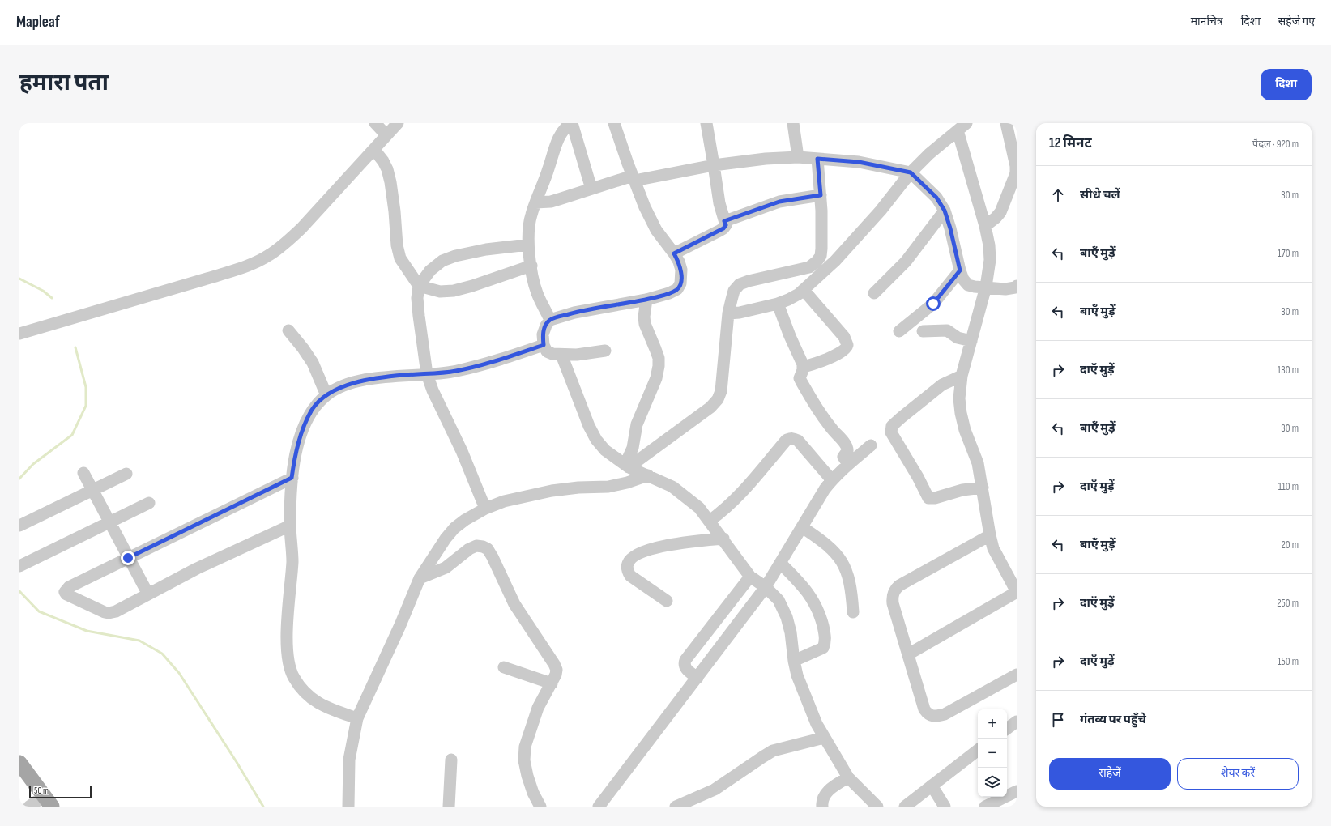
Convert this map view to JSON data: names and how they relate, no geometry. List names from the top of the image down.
{
  "scale_bar": "50 m",
  "page": {
    "header": "Mapleaf",
    "nav": ["मानचित्र", "दिशा", "सहेजे गए"],
    "buttons": [
      "दिशा",
      ["सहेजें", "शेयर करें"]
    ],
    "title": "हमारा पता",
    "heading": ["12 मिनट", "पैदल · 920 m"],
    "list": [
      ["सीधे चलें", "30 m"],
      ["बाएँ मुड़ें", "170 m"],
      ["बाएँ मुड़ें", "30 m"],
      ["दाएँ मुड़ें", "130 m"],
      ["बाएँ मुड़ें", "30 m"],
      ["दाएँ मुड़ें", "110 m"],
      ["बाएँ मुड़ें", "20 m"],
      ["दाएँ मुड़ें", "250 m"],
      ["दाएँ मुड़ें", "150 m"],
      "गंतव्य पर पहुँचे"
    ],
    "map_buttons": ["+", "−"],
    "scale": "50 m"
  }
}
